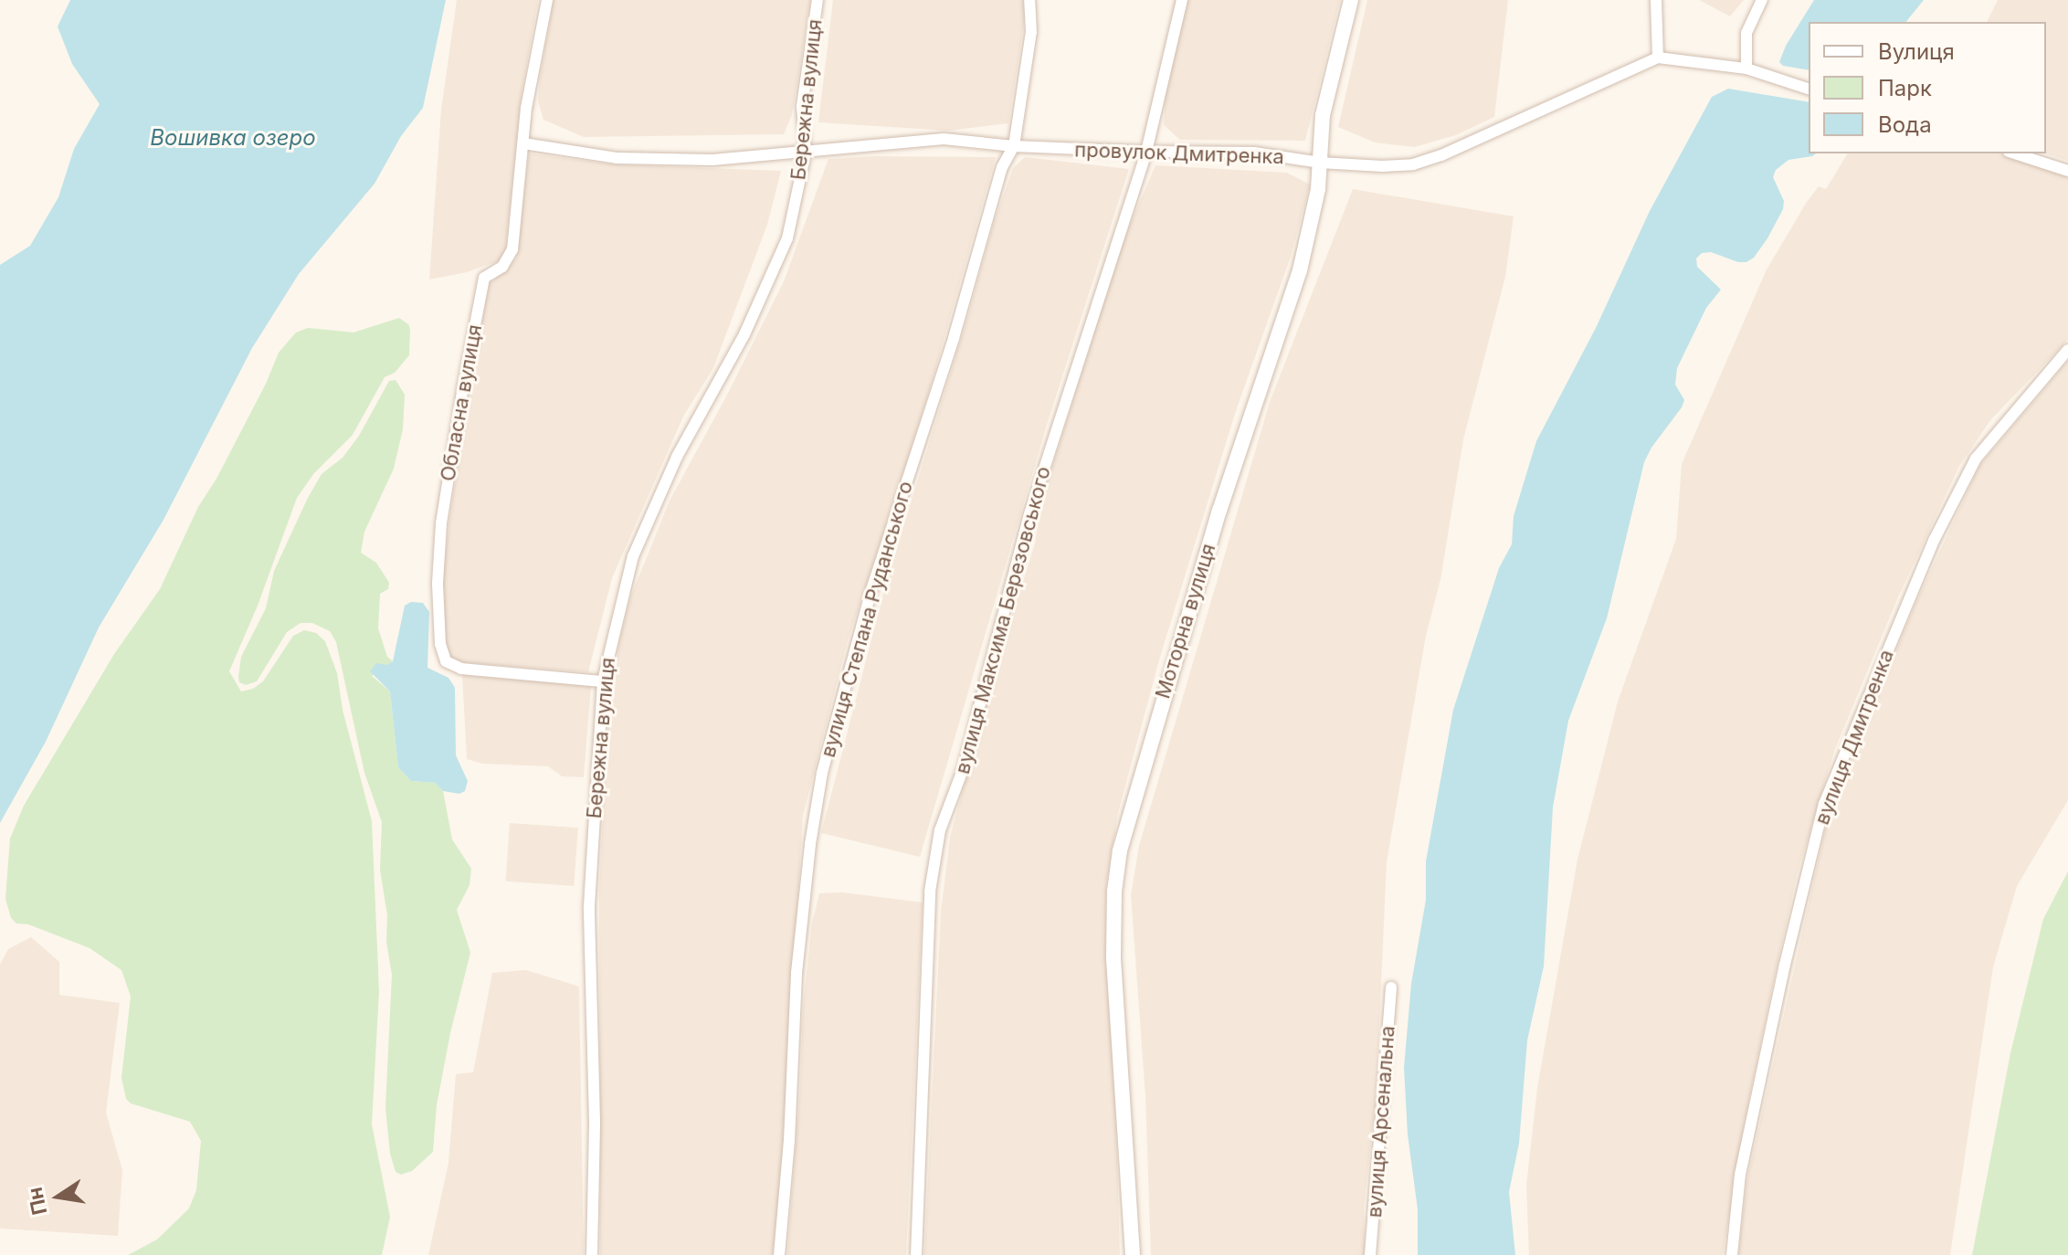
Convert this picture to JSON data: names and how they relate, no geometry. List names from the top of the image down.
{
  "streets": {
    "street": [
      "Бережна вулиця",
      "провулок Дмитренка",
      "Обласна вулиця",
      "вулиця Степана Руданського",
      "вулиця Максима Березовського",
      "Моторна вулиця",
      "вулиця Дмитренка",
      "вулиця Арсенальна"
    ]
  },
  "crossings": [
    ["Бережна вулиця", "провулок Дмитренка"],
    ["Бережна вулиця", "Обласна вулиця"],
    ["провулок Дмитренка", "Обласна вулиця"],
    ["провулок Дмитренка", "вулиця Степана Руданського"],
    ["провулок Дмитренка", "вулиця Максима Березовського"],
    ["провулок Дмитренка", "Моторна вулиця"]
  ],
  "water": ["Вошивка озеро"],
  "legend": ["Вулиця", "Парк", "Вода"],
  "north": "left"
}
